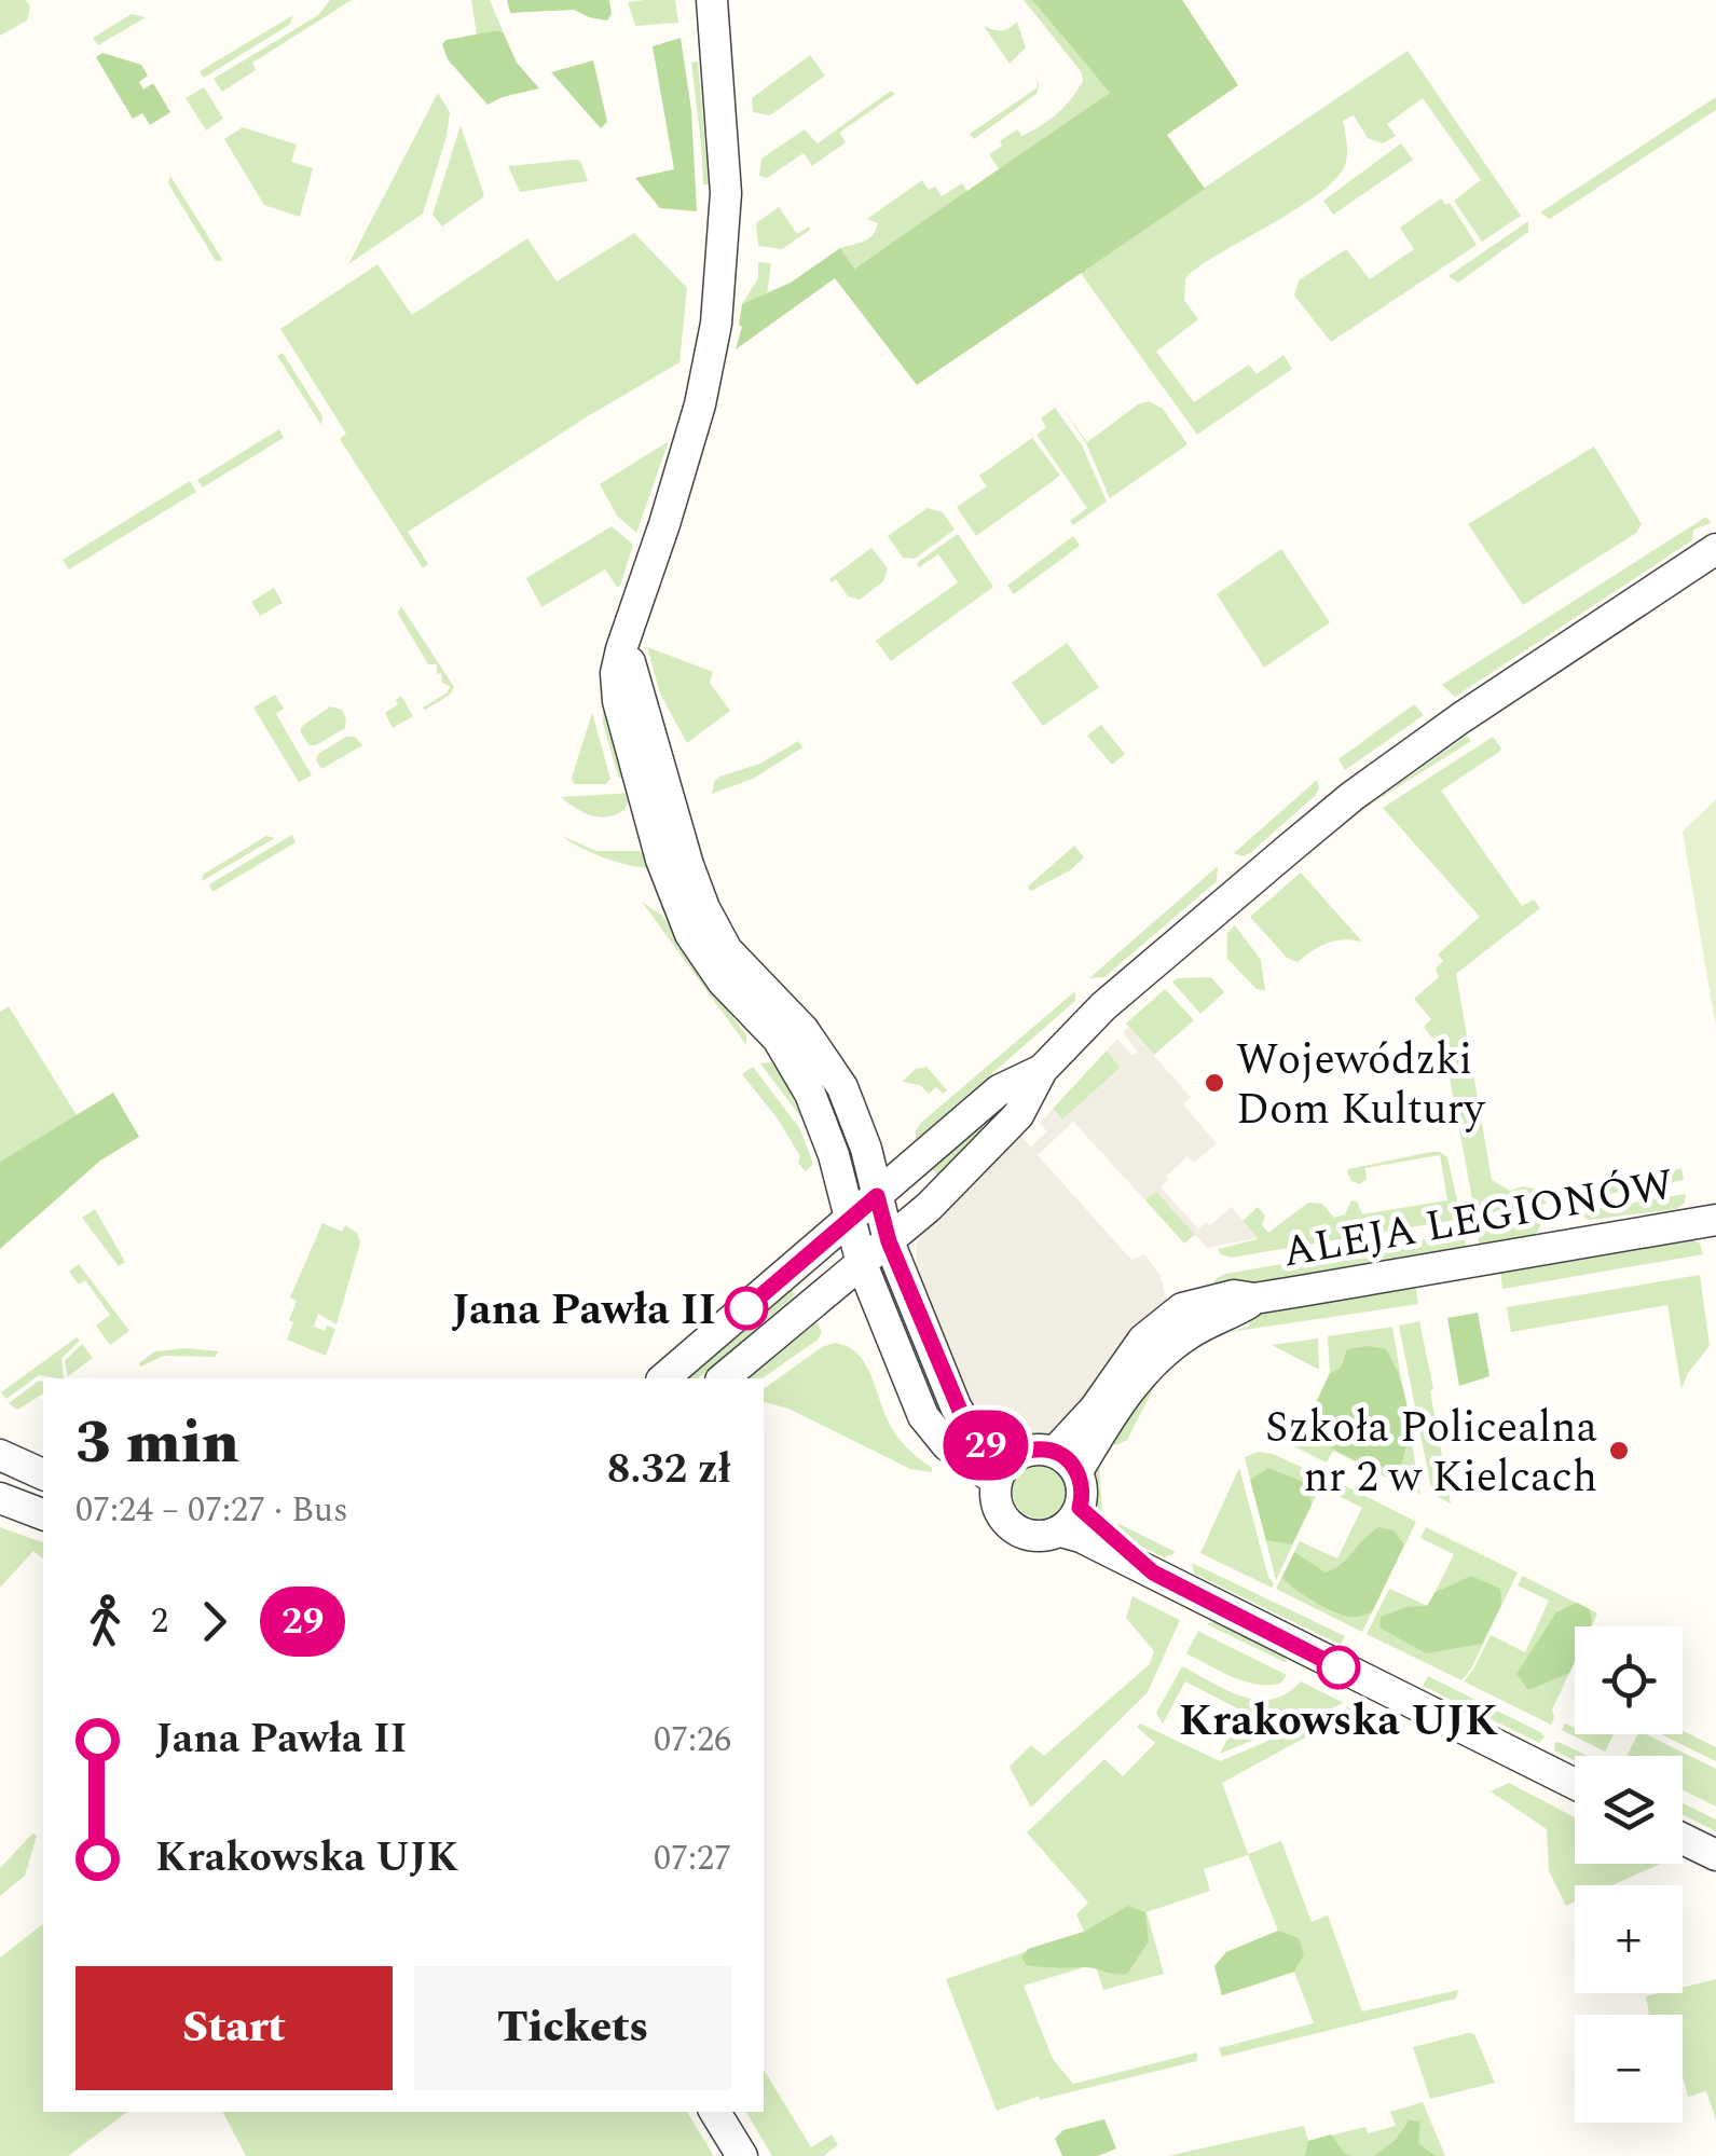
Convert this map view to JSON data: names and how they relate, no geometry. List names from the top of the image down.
{
  "streets": {
    "street": ["ALEJA LEGIONÓW"]
  },
  "places": [
    "Wojewódzki Dom Kultury",
    "Jana Pawła II",
    "Szkoła Policealna nr 2 w Kielcach",
    "Krakowska UJK"
  ],
  "lines": ["bus line 29"],
  "page": {
    "on_map": "29",
    "heading": ["3 min", "07:24 – 07:27 · Bus", "8.32 zł"],
    "legs": ["2", "29"],
    "map_buttons": ["+", "−"],
    "list": [
      {
        "name": "Jana Pawła II",
        "value": "07:26"
      },
      {
        "name": "Krakowska UJK",
        "value": "07:27"
      }
    ],
    "buttons": ["Start", "Tickets"]
  }
}
